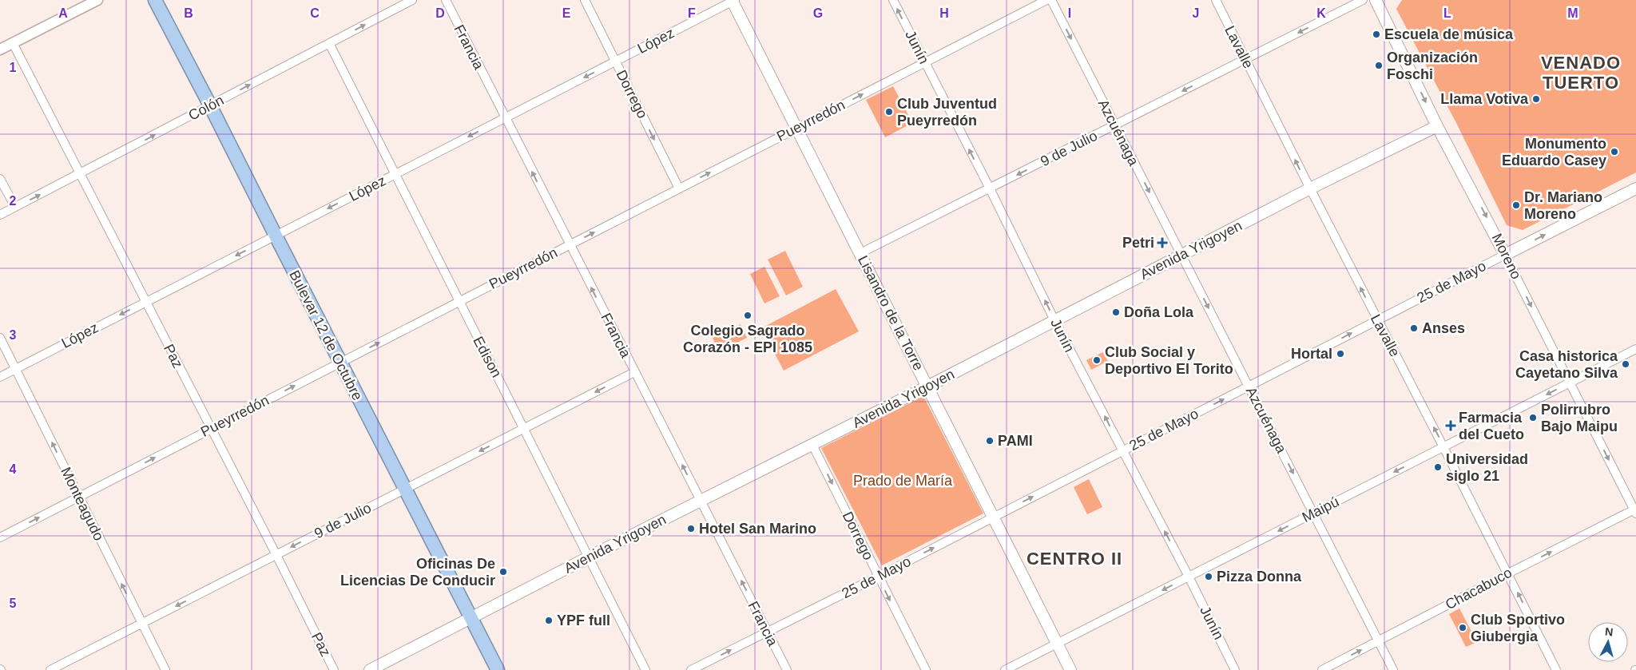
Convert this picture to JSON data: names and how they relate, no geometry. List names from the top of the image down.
{
  "streets": {
    "highway": ["Bulevar 12 de Octubre"],
    "main road": [
      "Avenida Yrigoyen",
      "Moreno",
      "25 de Mayo",
      "Lisandro de la Torre"
    ],
    "street": [
      "López",
      "Francia",
      "Junín",
      "Lavalle",
      "Dorrego",
      "Colón",
      "Pueyrredón",
      "Azcuénaga",
      "9 de Julio",
      "Paz",
      "Edison",
      "Monteagudo",
      "Maipú",
      "Chacabuco"
    ]
  },
  "crossings": [
    ["López", "Francia"],
    ["López", "Dorrego"],
    ["López", "Lisandro de la Torre"],
    ["López", "Bulevar 12 de Octubre"],
    ["López", "Paz"],
    ["López", "Edison"],
    ["López", "Monteagudo"],
    ["Francia", "Pueyrredón"],
    ["Francia", "9 de Julio"],
    ["Francia", "Avenida Yrigoyen"],
    ["Francia", "25 de Mayo"],
    ["Junín", "Pueyrredón"],
    ["Junín", "9 de Julio"],
    ["Junín", "Avenida Yrigoyen"],
    ["Junín", "25 de Mayo"],
    ["Junín", "Maipú"],
    ["Lavalle", "9 de Julio"],
    ["Lavalle", "Avenida Yrigoyen"],
    ["Lavalle", "25 de Mayo"],
    ["Lavalle", "Maipú"],
    ["Lavalle", "Chacabuco"],
    ["Dorrego", "Pueyrredón"],
    ["Dorrego", "Avenida Yrigoyen"],
    ["Dorrego", "25 de Mayo"],
    ["Colón", "Bulevar 12 de Octubre"],
    ["Colón", "Paz"],
    ["Colón", "Edison"],
    ["Pueyrredón", "Lisandro de la Torre"],
    ["Pueyrredón", "Bulevar 12 de Octubre"],
    ["Pueyrredón", "Paz"],
    ["Pueyrredón", "Edison"],
    ["Pueyrredón", "Monteagudo"],
    ["Azcuénaga", "9 de Julio"],
    ["Azcuénaga", "Avenida Yrigoyen"],
    ["Azcuénaga", "25 de Mayo"],
    ["Azcuénaga", "Maipú"],
    ["Azcuénaga", "Chacabuco"],
    ["9 de Julio", "Lisandro de la Torre"],
    ["9 de Julio", "Bulevar 12 de Octubre"],
    ["9 de Julio", "Paz"],
    ["9 de Julio", "Edison"],
    ["9 de Julio", "Monteagudo"],
    ["Avenida Yrigoyen", "Moreno"],
    ["Avenida Yrigoyen", "Lisandro de la Torre"],
    ["Avenida Yrigoyen", "Bulevar 12 de Octubre"],
    ["Avenida Yrigoyen", "Edison"],
    ["Moreno", "25 de Mayo"],
    ["Moreno", "Maipú"],
    ["Moreno", "Chacabuco"],
    ["25 de Mayo", "Lisandro de la Torre"],
    ["Lisandro de la Torre", "Maipú"]
  ],
  "one_way": [
    "López",
    "Francia",
    "Junín",
    "Lavalle",
    "Dorrego",
    "Colón",
    "Pueyrredón",
    "Azcuénaga",
    "9 de Julio",
    "Moreno",
    "25 de Mayo",
    "Monteagudo",
    "Maipú",
    "Chacabuco"
  ],
  "districts": ["VENADO TUERTO", "CENTRO II"],
  "parks": ["Prado de María"],
  "places": {
    "other": [
      "Escuela de música",
      "Organización Foschi",
      "Llama Votiva",
      "Club Juventud Pueyrredón",
      "Monumento Eduardo Casey",
      "Dr. Mariano Moreno",
      "Doña Lola",
      "Colegio Sagrado Corazón - EPI 1085",
      "Anses",
      "Hortal",
      "Club Social y Deportivo El Torito",
      "Casa historica Cayetano Silva",
      "Polirrubro Bajo Maipu",
      "PAMI",
      "Universidad siglo 21",
      "Hotel San Marino",
      "Oficinas De Licencias De Conducir",
      "Pizza Donna",
      "YPF full",
      "Club Sportivo Giubergia"
    ],
    "health": ["Petri", "Farmacia del Cueto"]
  },
  "north": "top",
  "grid": {
    "columns": [
      "A",
      "B",
      "C",
      "D",
      "E",
      "F",
      "G",
      "H",
      "I",
      "J",
      "K",
      "L",
      "M"
    ],
    "rows": [
      "1",
      "2",
      "3",
      "4",
      "5"
    ]
  }
}
